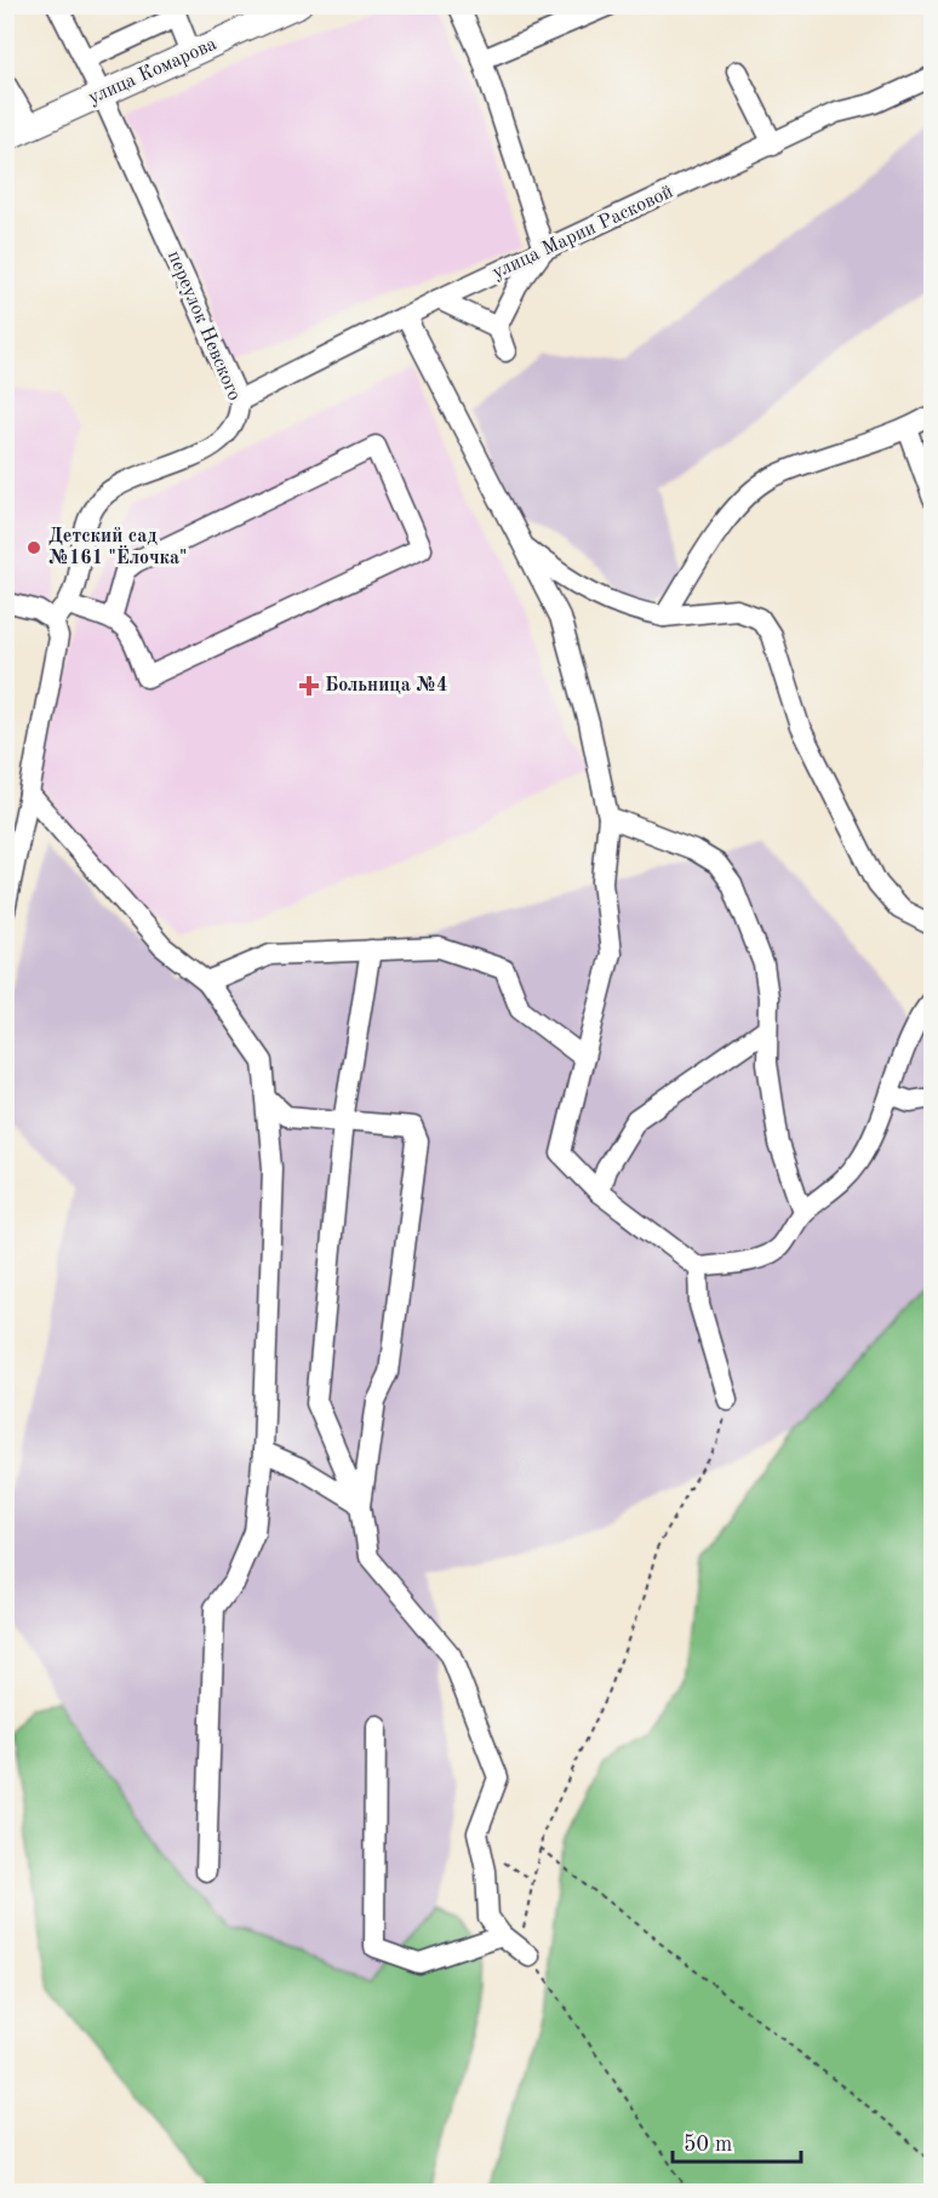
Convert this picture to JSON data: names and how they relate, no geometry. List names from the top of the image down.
{
  "streets": {
    "main road": ["улица Комарова"],
    "street": ["улица Марии Расковой", "переулок Невского"]
  },
  "crossings": [
    ["улица Комарова", "переулок Невского"],
    ["улица Марии Расковой", "переулок Невского"]
  ],
  "places": {
    "other": ["Детский сад №161 \"Ёлочка\""],
    "health": ["Больница №4"]
  },
  "scale_bar": "50 m"
}
